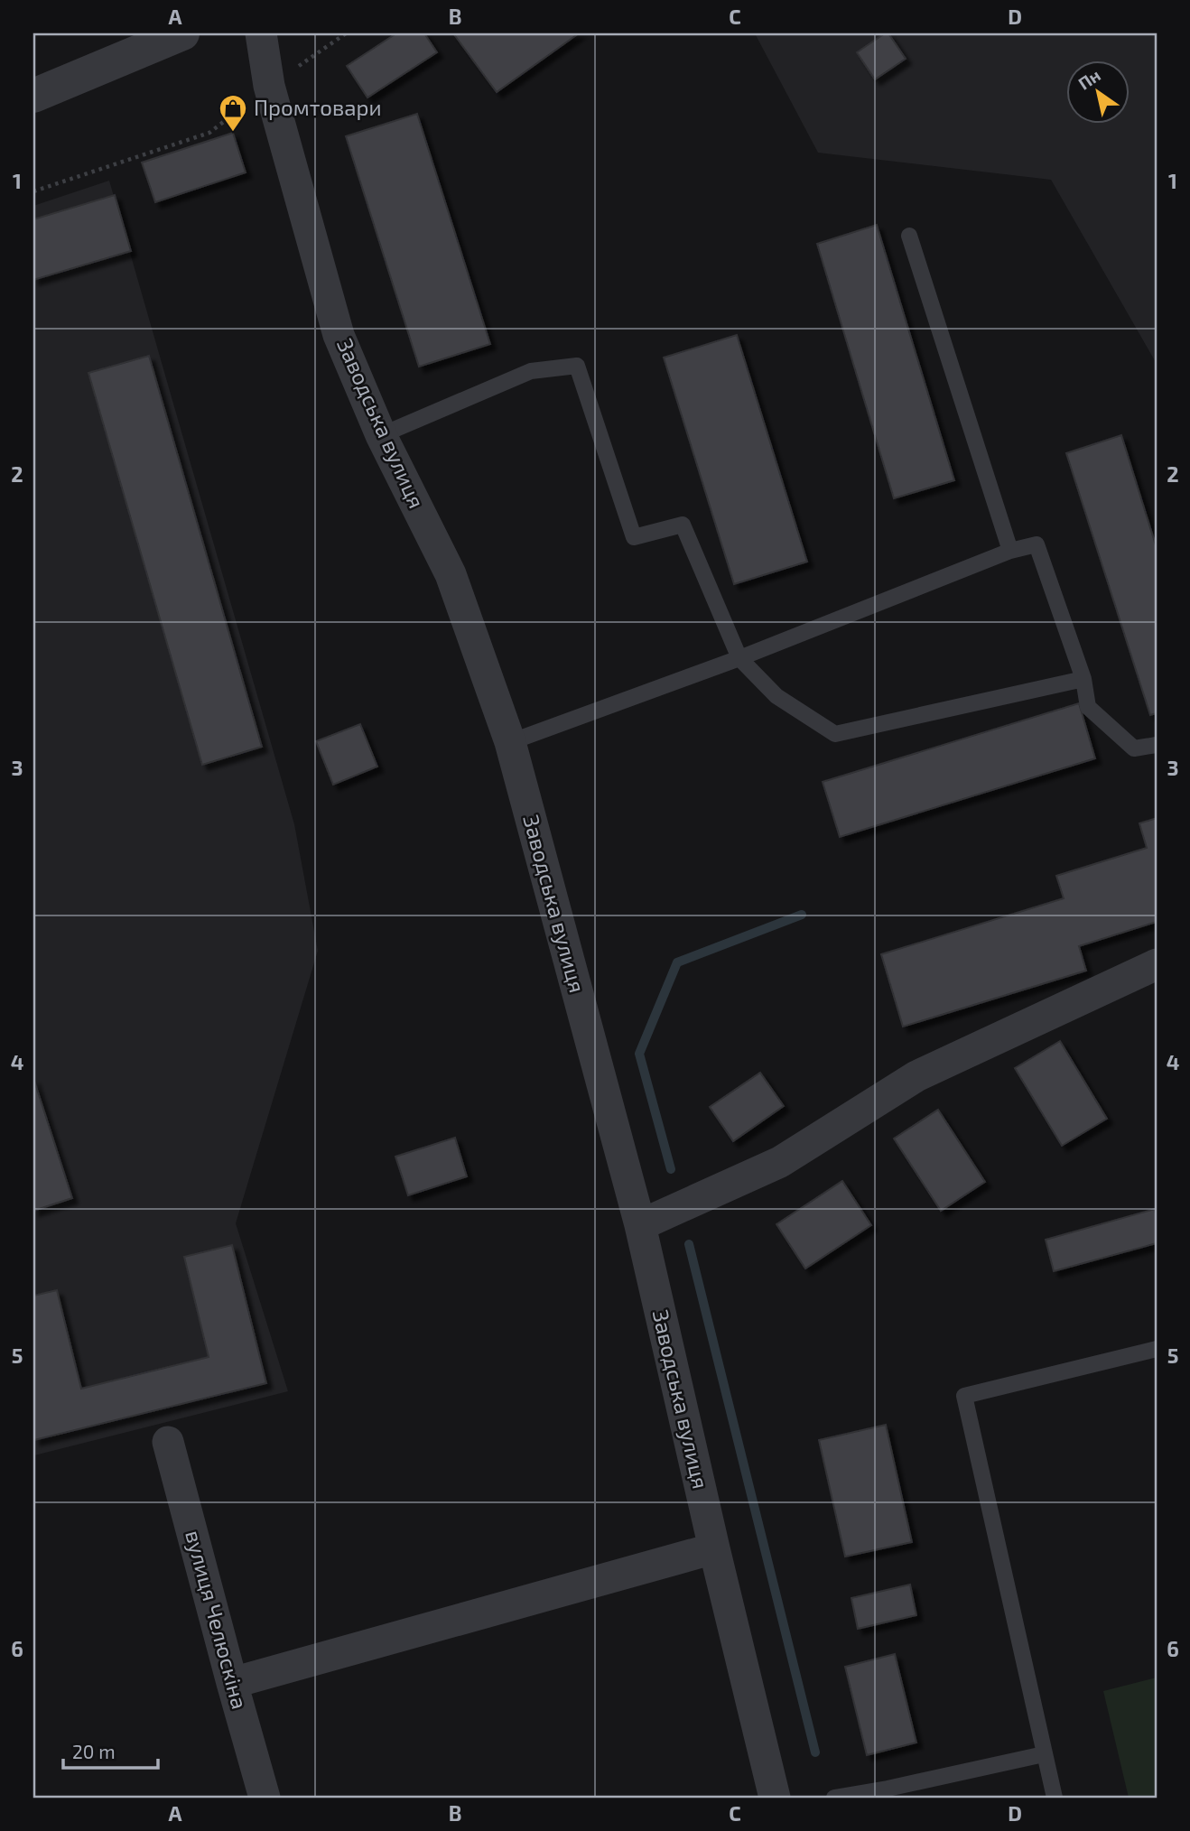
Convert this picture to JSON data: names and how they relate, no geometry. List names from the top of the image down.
{
  "streets": {
    "street": ["Заводська вулиця", "вулиця Челюскіна"]
  },
  "places": {
    "shop": ["Промтовари"]
  },
  "scale_bar": "20 m",
  "north": "top left",
  "grid": {
    "columns": [
      "A",
      "B",
      "C",
      "D"
    ],
    "rows": [
      "1",
      "2",
      "3",
      "4",
      "5",
      "6"
    ]
  }
}
